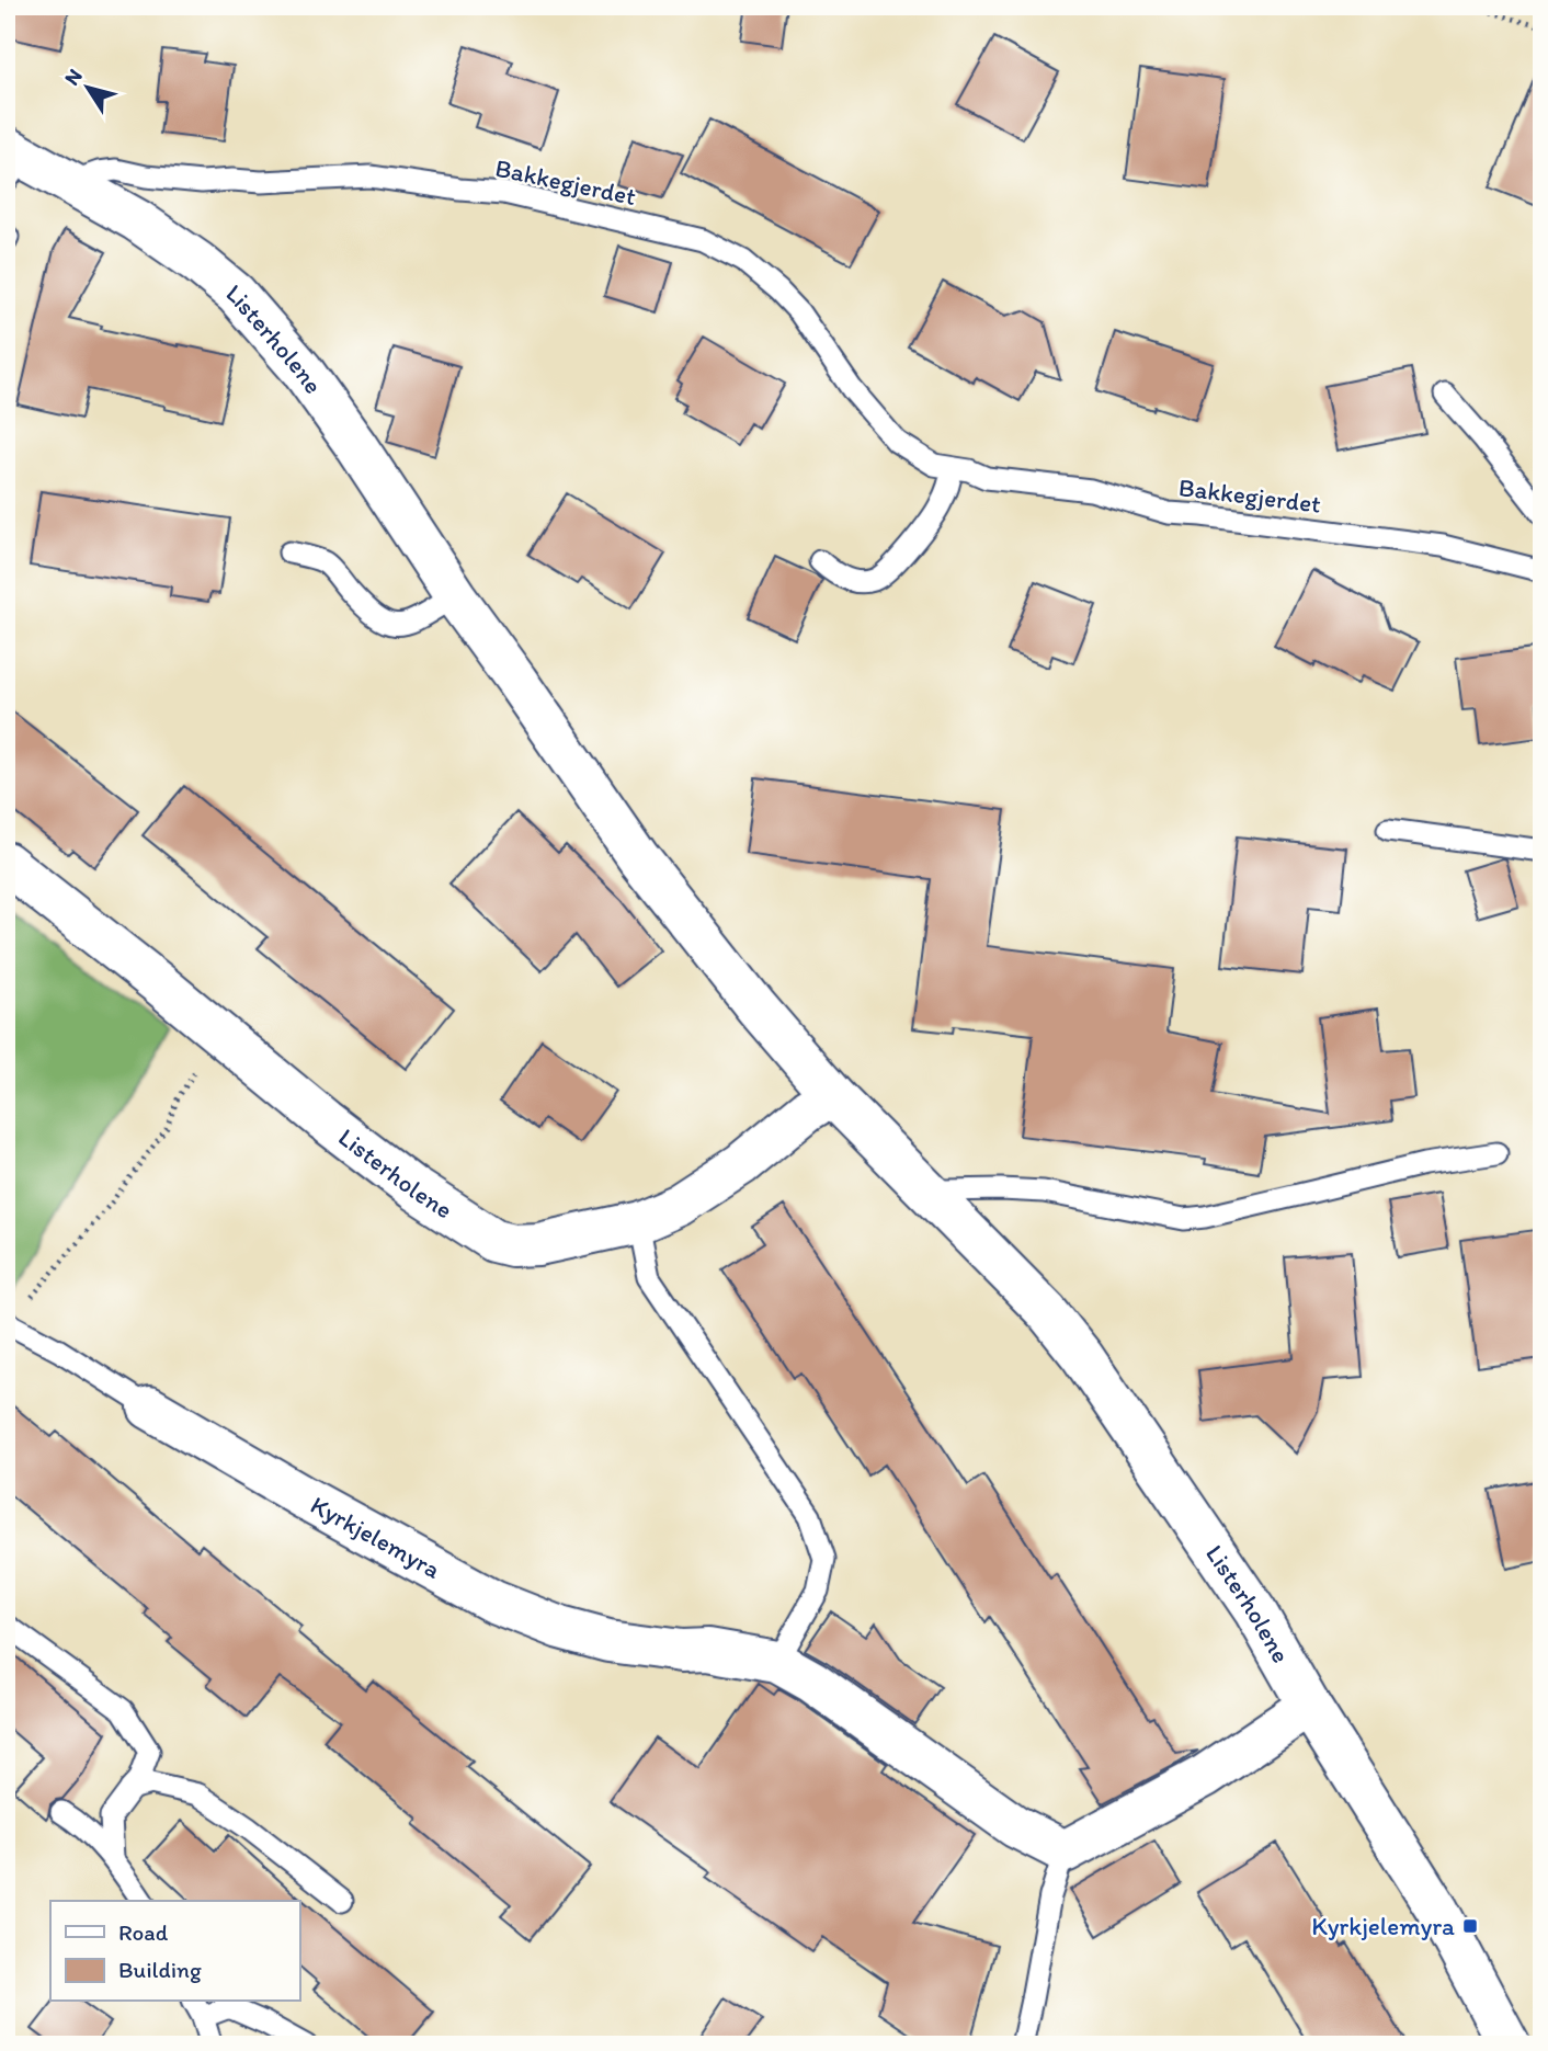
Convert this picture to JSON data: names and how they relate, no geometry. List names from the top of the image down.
{
  "streets": {
    "street": ["Listerholene", "Kyrkjelemyra"],
    "lane": ["Bakkegjerdet"]
  },
  "crossings": [
    ["Bakkegjerdet", "Listerholene"]
  ],
  "places": {
    "transit": ["Kyrkjelemyra"]
  },
  "legend": ["Road", "Building"],
  "north": "top left"
}
